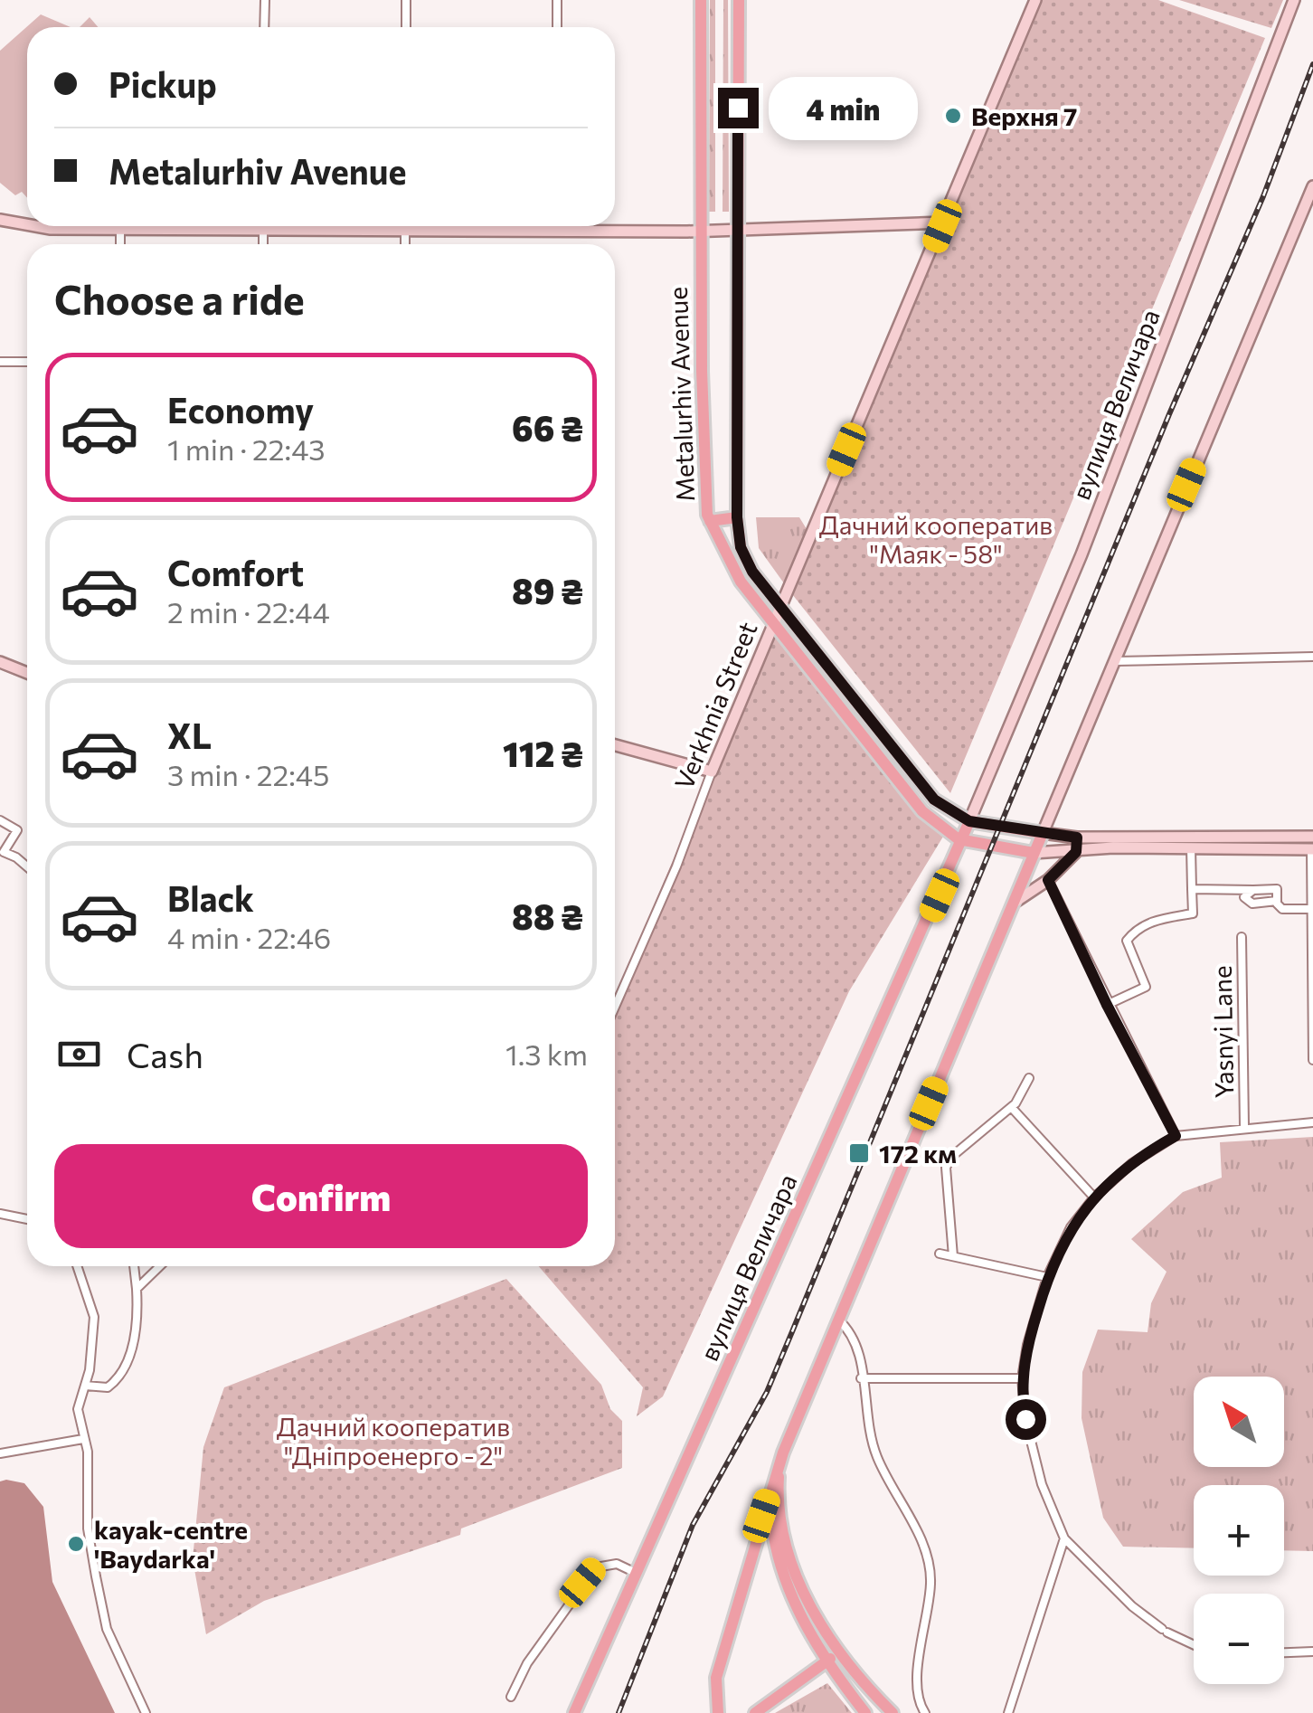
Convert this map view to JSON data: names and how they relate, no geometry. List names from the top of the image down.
{
  "streets": {
    "main road": ["Metalurhiv Avenue", "вулиця Величара"],
    "street": ["Verkhnia Street", "Yasnyi Lane"]
  },
  "crossings": [
    ["Metalurhiv Avenue", "вулиця Величара"],
    ["Metalurhiv Avenue", "Verkhnia Street"]
  ],
  "parks": ["Дачний кооператив \"Маяк - 58\"", "Дачний кооператив \"Дніпроенерго - 2\""],
  "places": {
    "other": ["Верхня 7", "kayak-centre 'Baydarka'"],
    "transit": ["172 км"]
  },
  "north": "top left",
  "page": {
    "banner": ["Pickup", "Metalurhiv Avenue"],
    "bubble": "4 min",
    "heading": "Choose a ride",
    "list": [
      {
        "name": "Economy",
        "note": "1 min · 22:43",
        "value": "66 ₴"
      },
      {
        "name": "Comfort",
        "note": "2 min · 22:44",
        "value": "89 ₴"
      },
      {
        "name": "XL",
        "note": "3 min · 22:45",
        "value": "112 ₴"
      },
      {
        "name": "Black",
        "note": "4 min · 22:46",
        "value": "88 ₴"
      }
    ],
    "pay": ["Cash", "1.3 km"],
    "buttons": "Confirm",
    "map_buttons": ["+", "−"]
  }
}
